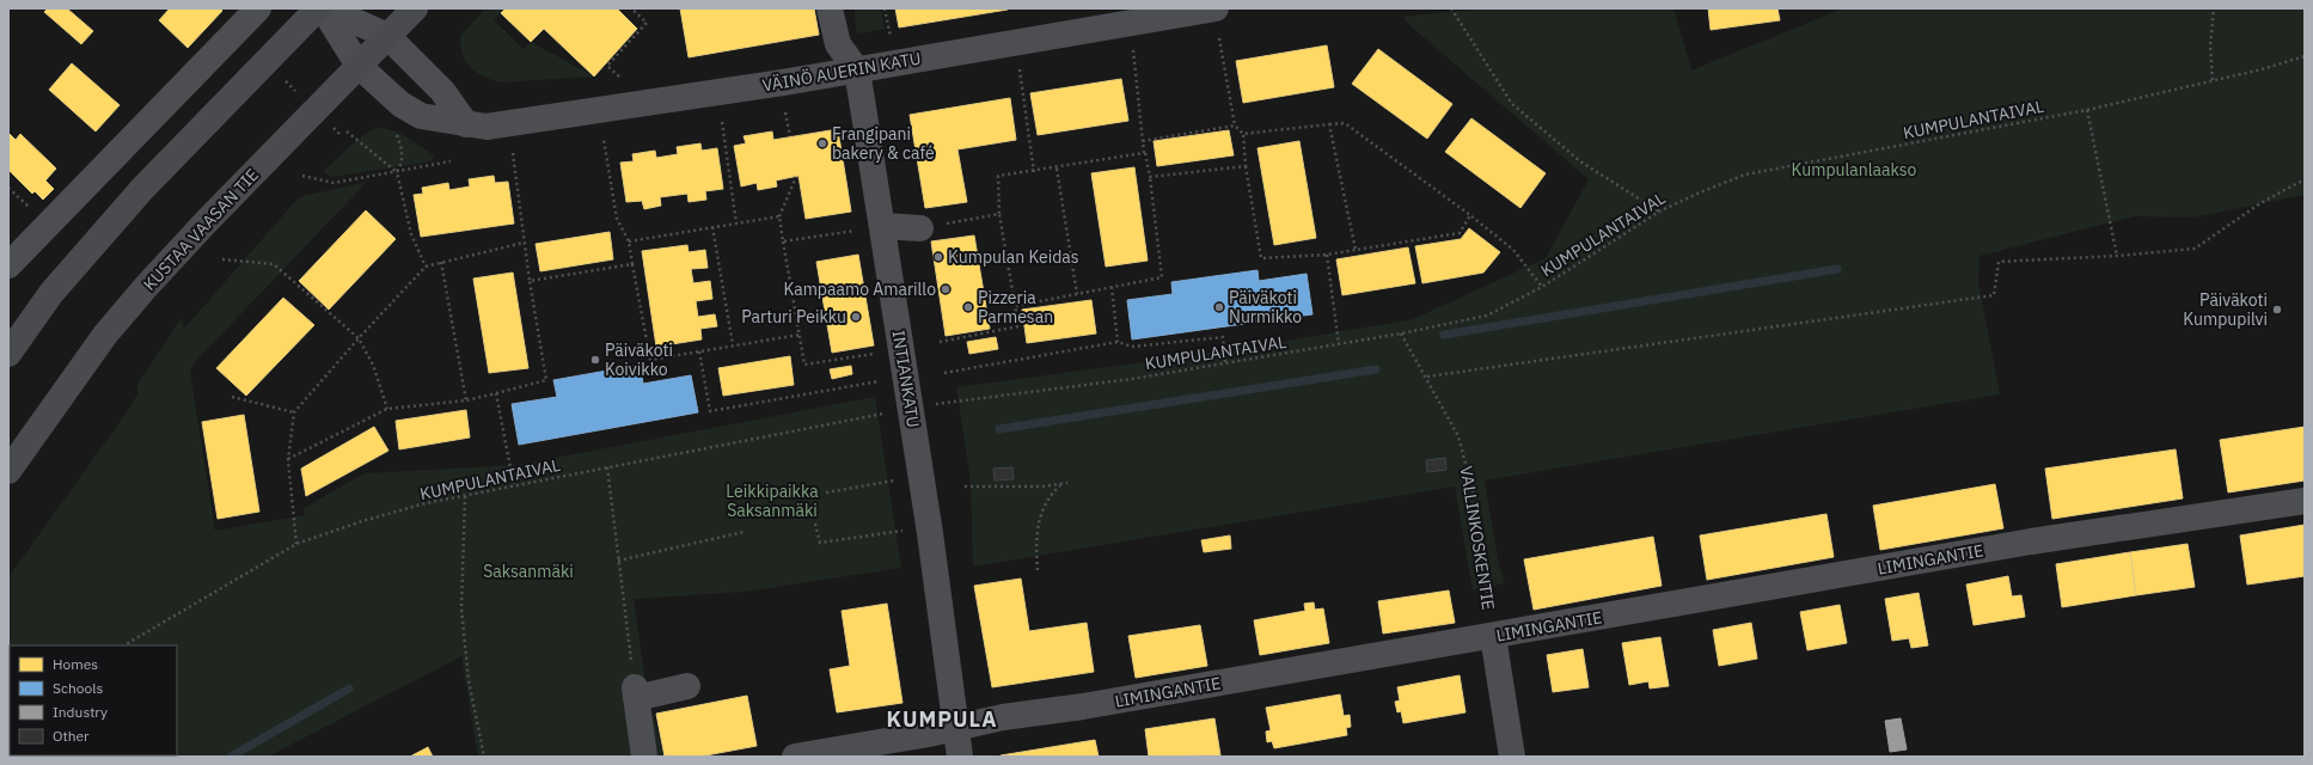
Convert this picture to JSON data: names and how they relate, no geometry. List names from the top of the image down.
{
  "streets": {
    "main road": ["KUSTAA VAASAN TIE"],
    "street": ["VÄINÖ AUERIN KATU", "INTIANKATU", "LIMINGANTIE"],
    "path": ["KUMPULANTAIVAL", "VALLINKOSKENTIE"]
  },
  "crossings": [
    ["VÄINÖ AUERIN KATU", "KUSTAA VAASAN TIE"],
    ["VÄINÖ AUERIN KATU", "INTIANKATU"],
    ["KUMPULANTAIVAL", "INTIANKATU"],
    ["KUMPULANTAIVAL", "VALLINKOSKENTIE"],
    ["INTIANKATU", "LIMINGANTIE"],
    ["VALLINKOSKENTIE", "LIMINGANTIE"]
  ],
  "districts": ["KUMPULA"],
  "parks": ["Kumpulanlaakso", "Leikkipaikka Saksanmäki", "Saksanmäki"],
  "places": [
    "Frangipani bakery & café",
    "Kumpulan Keidas",
    "Kampaamo Amarillo",
    "Pizzeria Parmesan",
    "Päiväkoti Nurmikko",
    "Päiväkoti Kumpupilvi",
    "Parturi Peikku",
    "Päiväkoti Koivikko"
  ],
  "legend": [
    "Homes",
    "Schools",
    "Industry",
    "Other"
  ]
}
